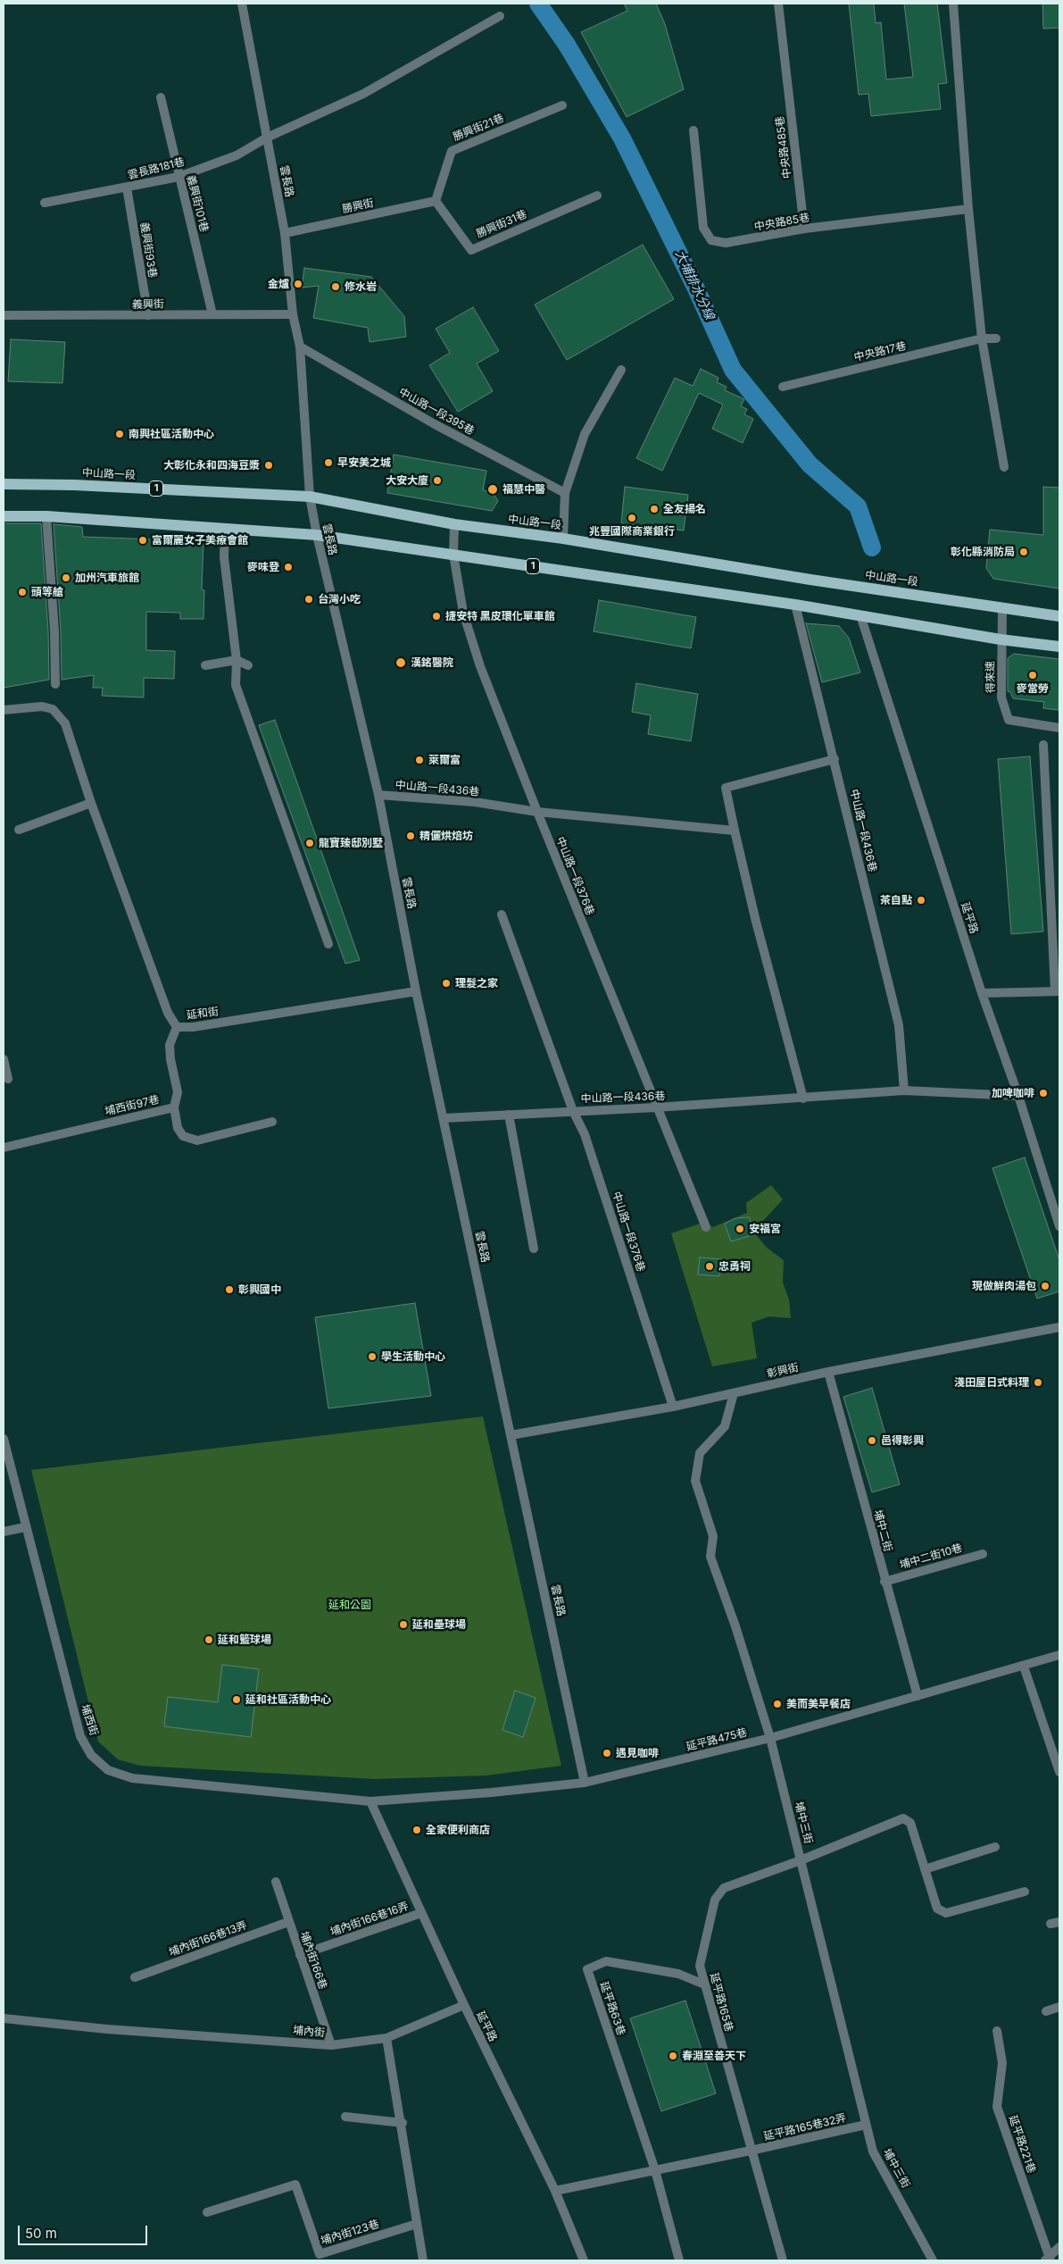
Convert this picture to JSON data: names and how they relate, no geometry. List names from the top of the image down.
{
  "streets": {
    "main road": ["中山路一段", "1"],
    "street": [
      "勝興街21巷",
      "中央路485巷",
      "雲長路181巷",
      "雲長路",
      "義興街101巷",
      "勝興街",
      "中央路85巷",
      "勝興街31巷",
      "義興街93巷",
      "義興街",
      "中央路17巷",
      "中山路一段395巷",
      "得來速",
      "中山路一段436巷",
      "中山路一段376巷",
      "延平路",
      "延和街",
      "埔西街97巷",
      "彰興街",
      "埔中二街",
      "埔中二街10巷",
      "埔西街",
      "延平路475巷",
      "埔中三街",
      "埔內街166巷16弄",
      "埔內街166巷13弄",
      "埔內街166巷",
      "延平路165巷",
      "延平路63巷",
      "埔內街",
      "延平路165巷32弄",
      "延平路221巷",
      "埔內街123巷"
    ]
  },
  "crossings": [
    ["勝興街21巷", "勝興街"],
    ["勝興街21巷", "勝興街31巷"],
    ["中央路485巷", "中央路85巷"],
    ["雲長路181巷", "雲長路"],
    ["雲長路181巷", "義興街101巷"],
    ["雲長路181巷", "義興街93巷"],
    ["雲長路", "勝興街"],
    ["雲長路", "義興街"],
    ["雲長路", "中山路一段395巷"],
    ["雲長路", "中山路一段"],
    ["雲長路", "1"],
    ["雲長路", "中山路一段436巷"],
    ["雲長路", "延和街"],
    ["雲長路", "彰興街"],
    ["雲長路", "延平路475巷"],
    ["義興街101巷", "義興街"],
    ["勝興街", "勝興街31巷"],
    ["義興街93巷", "義興街"],
    ["中山路一段", "得來速"],
    ["中山路一段", "中山路一段376巷"],
    ["1", "得來速"],
    ["1", "中山路一段436巷"],
    ["1", "中山路一段376巷"],
    ["1", "延平路"],
    ["中山路一段436巷", "中山路一段376巷"],
    ["中山路一段436巷", "延平路"],
    ["中山路一段376巷", "彰興街"],
    ["延平路", "埔西街"],
    ["延平路", "延平路475巷"],
    ["延平路", "埔內街166巷16弄"],
    ["延平路", "埔內街"],
    ["彰興街", "埔中二街"],
    ["彰興街", "埔中三街"],
    ["埔中二街", "埔中二街10巷"],
    ["埔中二街", "延平路475巷"],
    ["埔西街", "延平路475巷"],
    ["延平路475巷", "埔中三街"],
    ["埔中三街", "延平路165巷"],
    ["埔中三街", "延平路165巷32弄"],
    ["埔內街166巷16弄", "埔內街166巷"],
    ["埔內街166巷13弄", "埔內街166巷"],
    ["埔內街166巷", "埔內街"],
    ["延平路165巷", "延平路63巷"],
    ["延平路165巷", "延平路165巷32弄"]
  ],
  "water": ["大埔排水分線"],
  "parks": ["延和公園"],
  "places": [
    "金爐",
    "修水岩",
    "南興社區活動中心",
    "早安美之城",
    "大彰化永和四海豆漿",
    "大安大廈",
    "福慧中醫",
    "全友揚名",
    "兆豐國際商業銀行",
    "富爾麗女子美療會館",
    "彰化縣消防局",
    "麥味登",
    "加州汽車旅館",
    "頭等艙",
    "台灣小吃",
    "捷安特 黑皮環化單車館",
    "漢銘醫院",
    "麥當勞",
    "萊爾富",
    "精儷烘焙坊",
    "龍寶臻邸別墅",
    "茶自點",
    "理髮之家",
    "加啤咖啡",
    "安福宮",
    "忠勇祠",
    "現做鮮肉湯包",
    "彰興國中",
    "學生活動中心",
    "淺田屋日式料理",
    "邑得彰興",
    "延和壘球場",
    "延和籃球場",
    "延和社區活動中心",
    "美而美早餐店",
    "遇見咖啡",
    "全家便利商店",
    "春淵至善天下"
  ],
  "scale_bar": "50 m"
}
